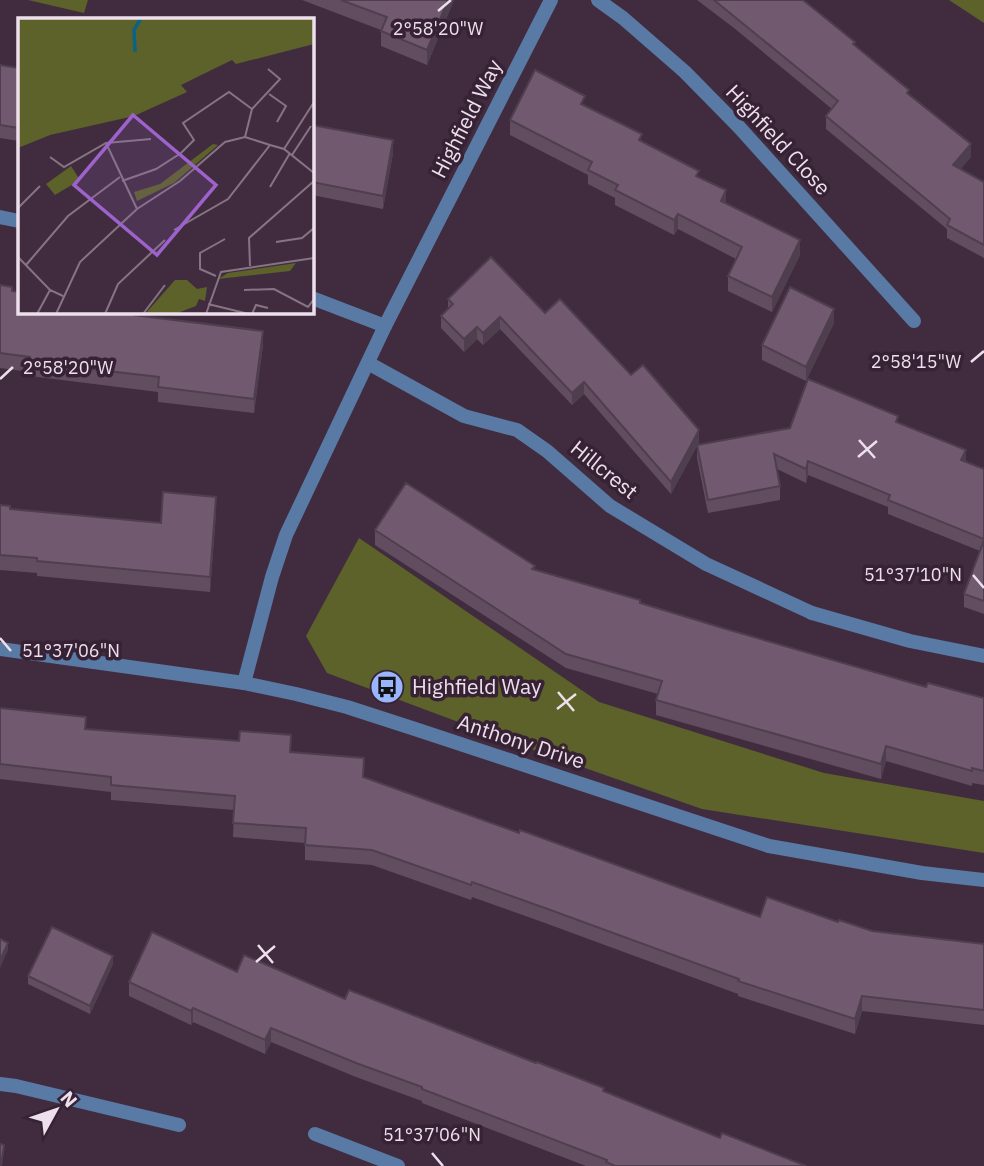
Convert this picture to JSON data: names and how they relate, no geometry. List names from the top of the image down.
{
  "streets": {
    "street": [
      "Highfield Way",
      "Highfield Close",
      "Hillcrest",
      "Anthony Drive"
    ]
  },
  "crossings": [
    ["Highfield Way", "Hillcrest"],
    ["Highfield Way", "Anthony Drive"]
  ],
  "places": {
    "bus stop": ["Highfield Way"]
  },
  "north": "top right",
  "coordinates": [
    "2°58'20\"W",
    "2°58'15\"W",
    "51°37'10\"N",
    "51°37'06\"N"
  ]
}
